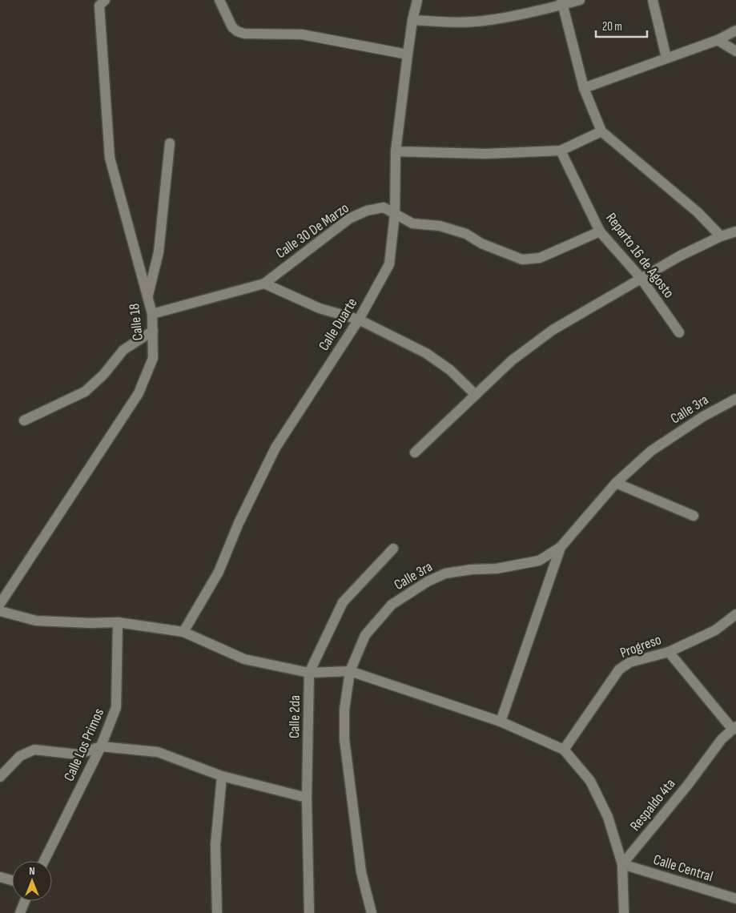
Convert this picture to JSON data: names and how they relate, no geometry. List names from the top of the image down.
{
  "streets": {
    "street": [
      "Calle 30 De Marzo",
      "Reparto 16 de Agosto",
      "Calle 18",
      "Calle Duarte",
      "Calle 3ra",
      "Progreso",
      "Calle 2da",
      "Calle Los Primos",
      "Respaldo 4ta",
      "Calle Central"
    ]
  },
  "crossings": [
    ["Calle 30 De Marzo", "Reparto 16 de Agosto"],
    ["Calle 30 De Marzo", "Calle 18"],
    ["Calle 30 De Marzo", "Calle Duarte"],
    ["Respaldo 4ta", "Calle Central"]
  ],
  "scale_bar": "20 m",
  "north": "top"
}
